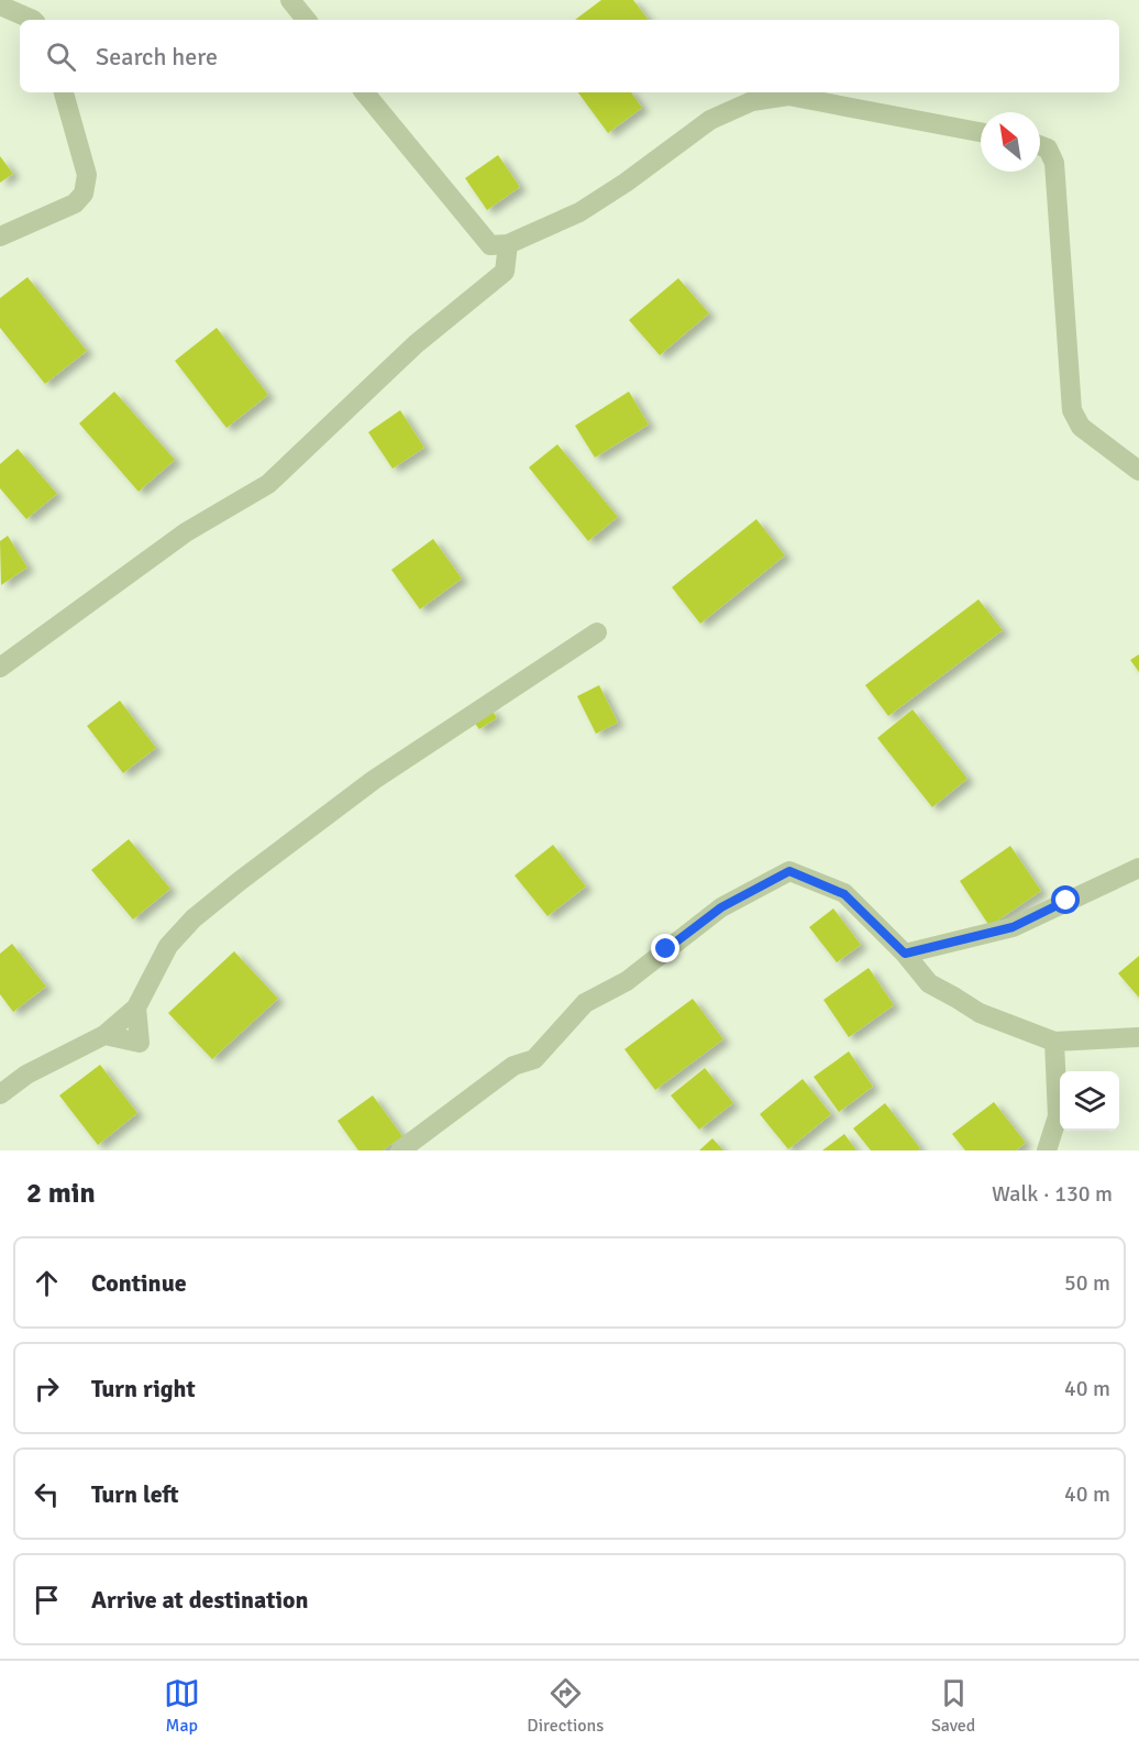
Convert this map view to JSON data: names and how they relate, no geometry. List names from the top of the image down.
{
  "north": "top left",
  "page": {
    "search": "Search here",
    "heading": ["2 min", "Walk · 130 m"],
    "list": [
      ["Continue", "50 m"],
      ["Turn right", "40 m"],
      ["Turn left", "40 m"],
      "Arrive at destination"
    ],
    "nav": ["Map", "Directions", "Saved"]
  }
}
